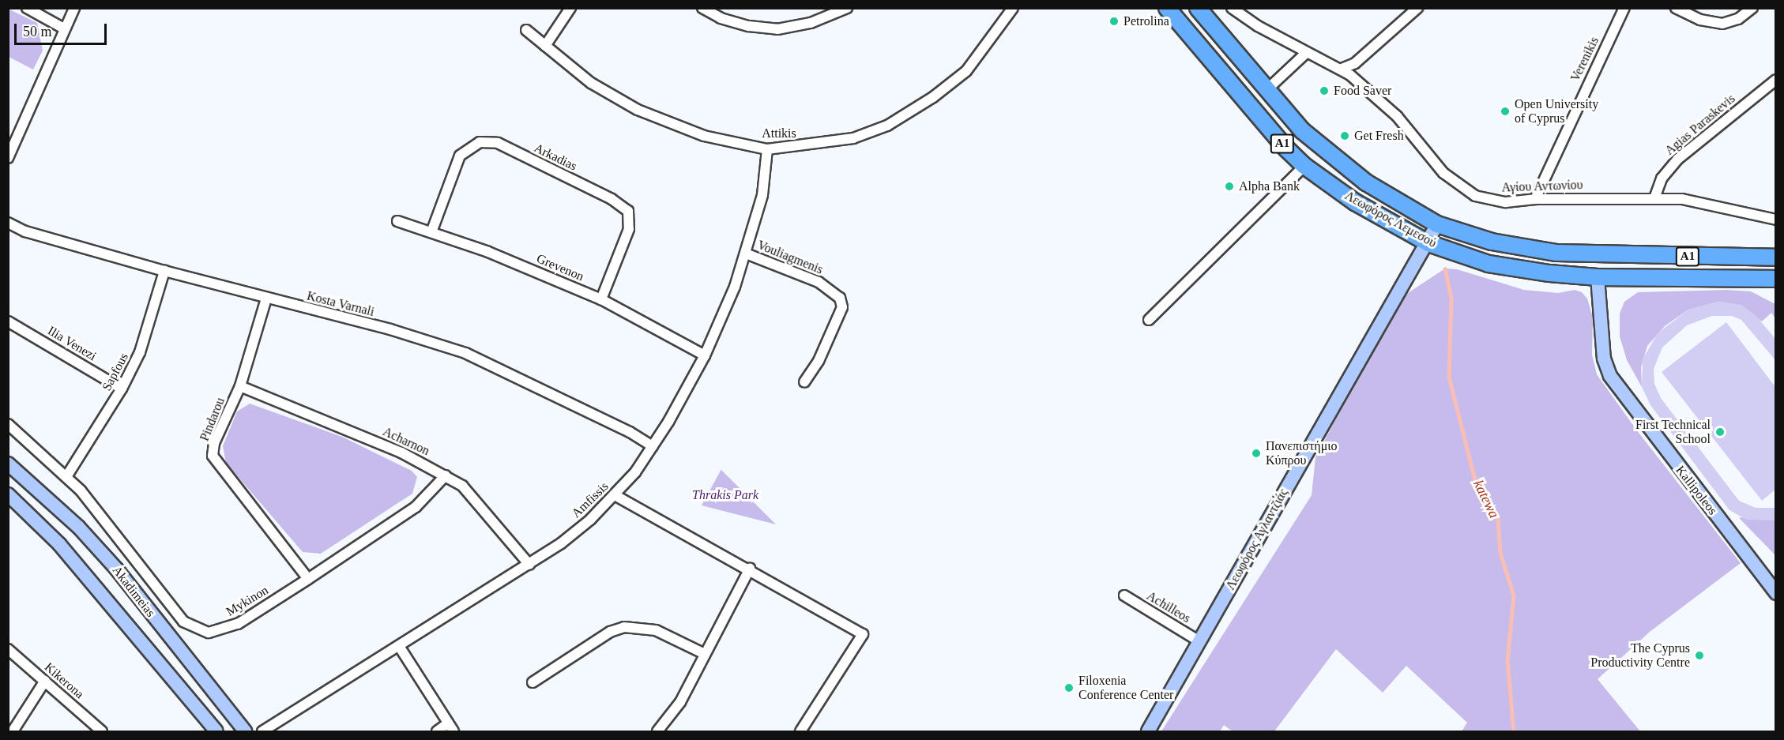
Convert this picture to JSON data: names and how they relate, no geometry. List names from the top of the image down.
{
  "streets": {
    "main road": [
      "A1",
      "Λεωφόρος Λεμεσού",
      "Kallipoleos",
      "Λεωφόρος Αγλαντζιάς",
      "Akadimeias"
    ],
    "street": [
      "Verenikis",
      "Agias Paraskevis",
      "Attikis",
      "Arkadias",
      "Αγίου Αντωνίου",
      "Vouliagmenis",
      "Grevenon",
      "Kosta Varnali",
      "Ilia Venezi",
      "Sapfous",
      "Pindarou",
      "Acharnon",
      "Amfissis",
      "Mykinon",
      "Achilleos",
      "Kikerona"
    ]
  },
  "crossings": [
    ["Verenikis", "Αγίου Αντωνίου"],
    ["Agias Paraskevis", "Αγίου Αντωνίου"],
    ["Attikis", "Amfissis"],
    ["Arkadias", "Grevenon"],
    ["Λεωφόρος Λεμεσού", "Kallipoleos"],
    ["Λεωφόρος Λεμεσού", "Λεωφόρος Αγλαντζιάς"],
    ["Vouliagmenis", "Amfissis"],
    ["Grevenon", "Amfissis"],
    ["Kosta Varnali", "Sapfous"],
    ["Kosta Varnali", "Pindarou"],
    ["Kosta Varnali", "Amfissis"],
    ["Ilia Venezi", "Sapfous"],
    ["Sapfous", "Mykinon"],
    ["Pindarou", "Acharnon"],
    ["Pindarou", "Mykinon"],
    ["Acharnon", "Amfissis"],
    ["Acharnon", "Mykinon"],
    ["Λεωφόρος Αγλαντζιάς", "Achilleos"]
  ],
  "water": ["katewa"],
  "parks": ["Thrakis Park"],
  "places": [
    "Petrolina",
    "Food Saver",
    "Open University of Cyprus",
    "Get Fresh",
    "Alpha Bank",
    "First Technical School",
    "Πανεπιστήμιο Κύπρου",
    "The Cyprus Productivity Centre",
    "Filoxenia Conference Center"
  ],
  "scale_bar": "50 m"
}
